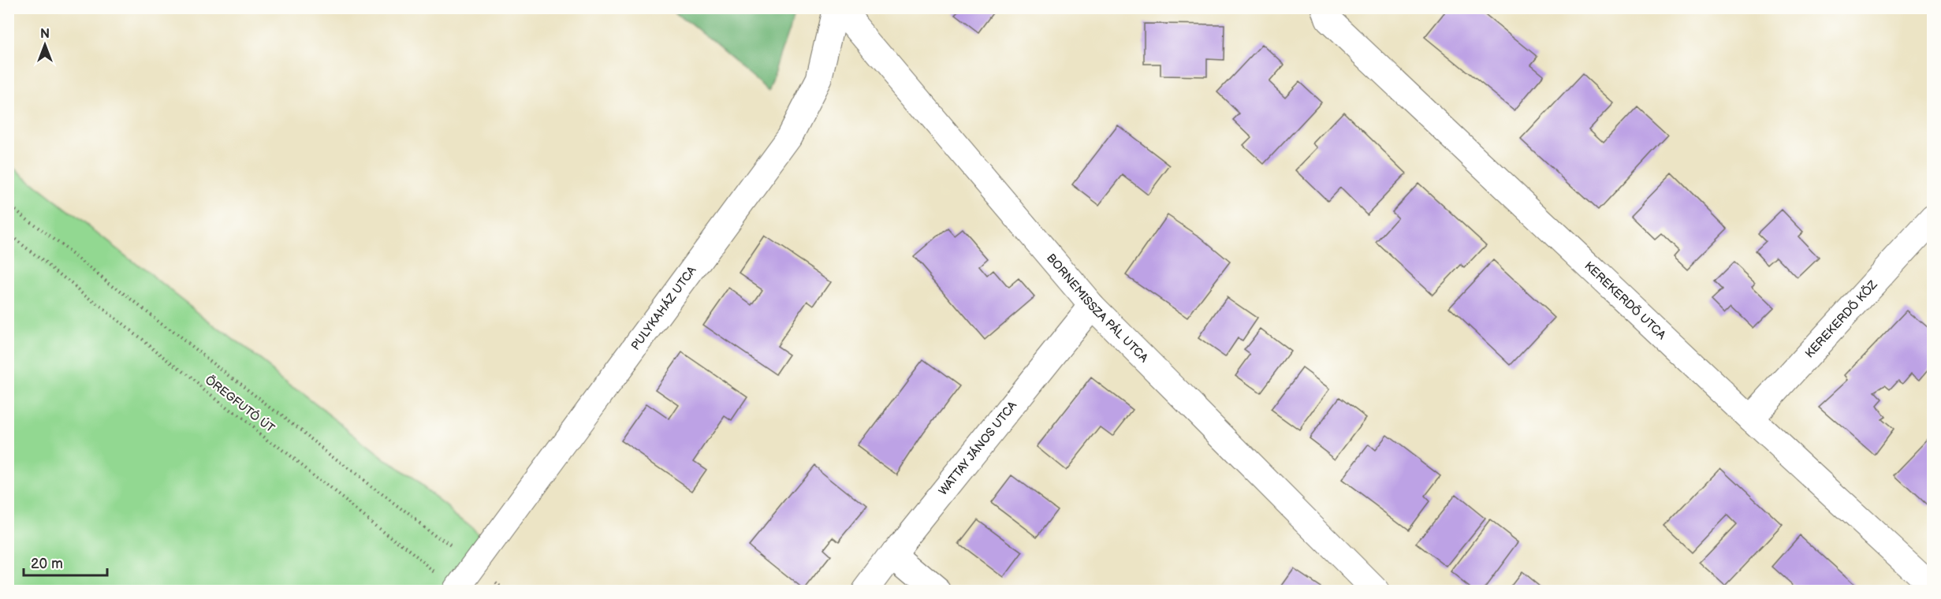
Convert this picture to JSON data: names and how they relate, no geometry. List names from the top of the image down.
{
  "streets": {
    "street": [
      "KEREKERDŐ UTCA",
      "PULYKAHÁZ UTCA",
      "BORNEMISSZA PÁL UTCA",
      "KEREKERDŐ KÖZ",
      "WATTAY JÁNOS UTCA"
    ],
    "path": ["ÖREGFUTÓ ÚT"]
  },
  "crossings": [
    ["KEREKERDŐ UTCA", "KEREKERDŐ KÖZ"],
    ["PULYKAHÁZ UTCA", "BORNEMISSZA PÁL UTCA"],
    ["PULYKAHÁZ UTCA", "ÖREGFUTÓ ÚT"],
    ["BORNEMISSZA PÁL UTCA", "WATTAY JÁNOS UTCA"]
  ],
  "scale_bar": "20 m",
  "north": "top"
}
